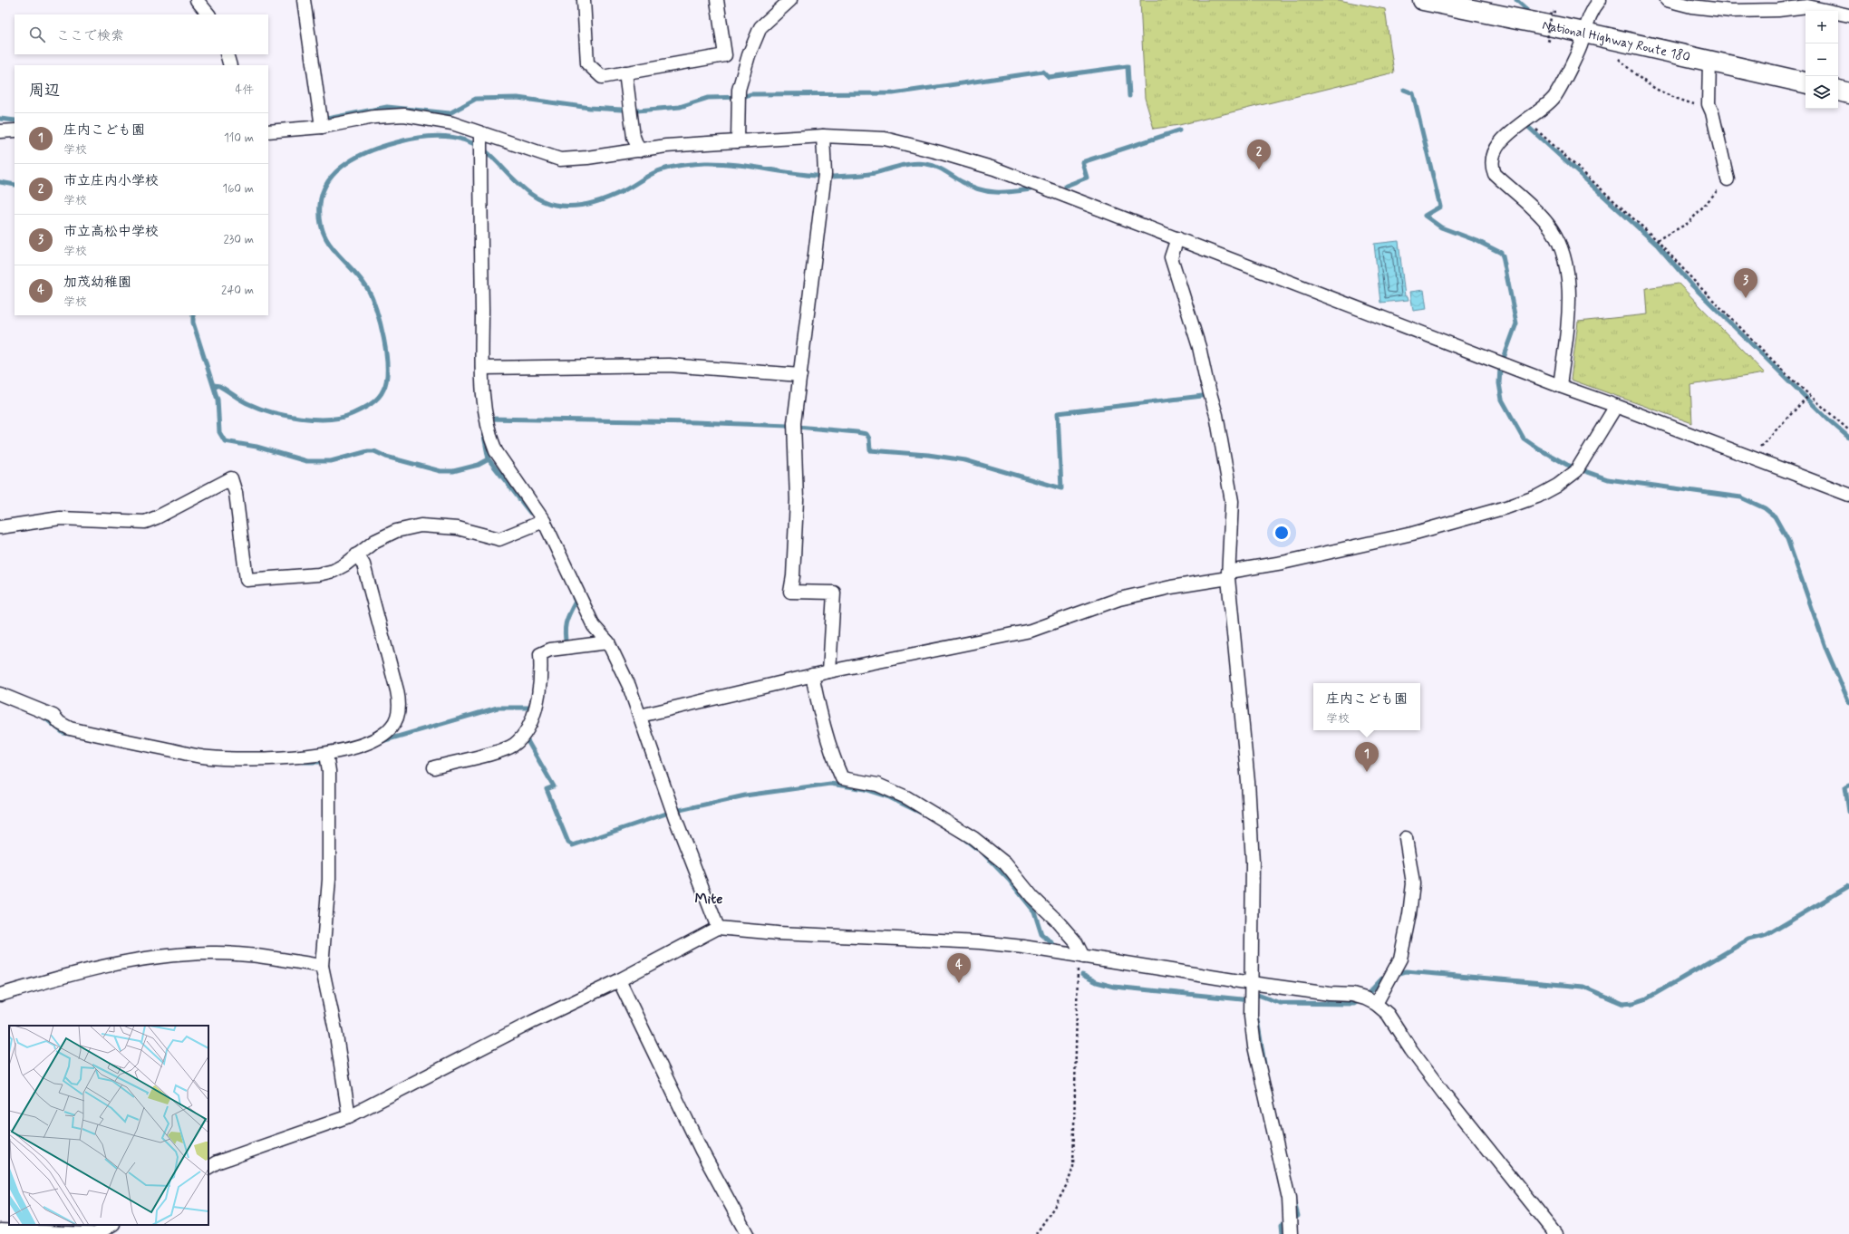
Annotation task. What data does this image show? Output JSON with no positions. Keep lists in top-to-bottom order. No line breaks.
{"streets":{"highway":["National Highway Route 180"]},"districts":["Mite"],"page":{"map_buttons":["+","−"],"search":"ここで検索","heading":["周辺","4件"],"list":[{"mark":"1","name":"庄内こども園","note":"学校","value":"110 m"},{"mark":"2","name":"市立庄内小学校","note":"学校","value":"160 m"},{"mark":"3","name":"市立高松中学校","note":"学校","value":"230 m"},{"mark":"4","name":"加茂幼稚園","note":"学校","value":"240 m"}],"pins":["2","3","1","4"],"popup":["庄内こども園","学校"]}}
